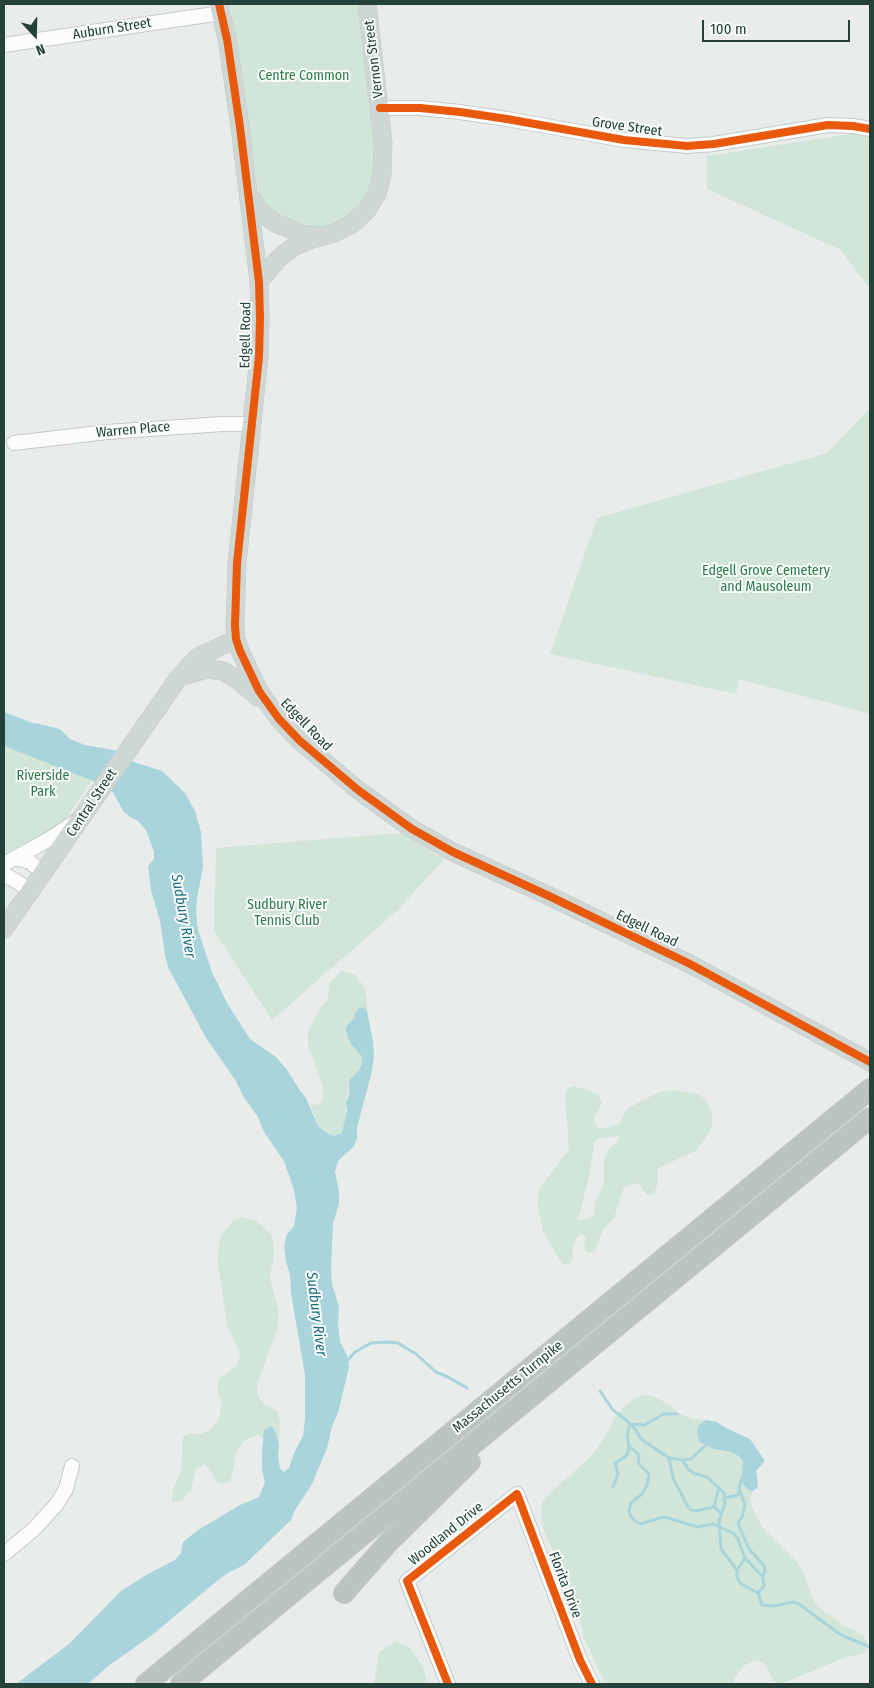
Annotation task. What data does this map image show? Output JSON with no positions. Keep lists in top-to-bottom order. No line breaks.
{"streets":{"highway":["Massachusetts Turnpike"],"main road":["Vernon Street","Edgell Road","Central Street"],"street":["Auburn Street","Grove Street","Warren Place","Woodland Drive","Florita Drive"]},"crossings":[["Auburn Street","Edgell Road"],["Vernon Street","Grove Street"],["Vernon Street","Edgell Road"],["Edgell Road","Warren Place"],["Edgell Road","Central Street"],["Woodland Drive","Florita Drive"]],"water":["Sudbury River"],"parks":["Centre Common","Edgell Grove Cemetery and Mausoleum","Riverside Park","Sudbury River Tennis Club"],"scale_bar":"100 m","north":"bottom"}
